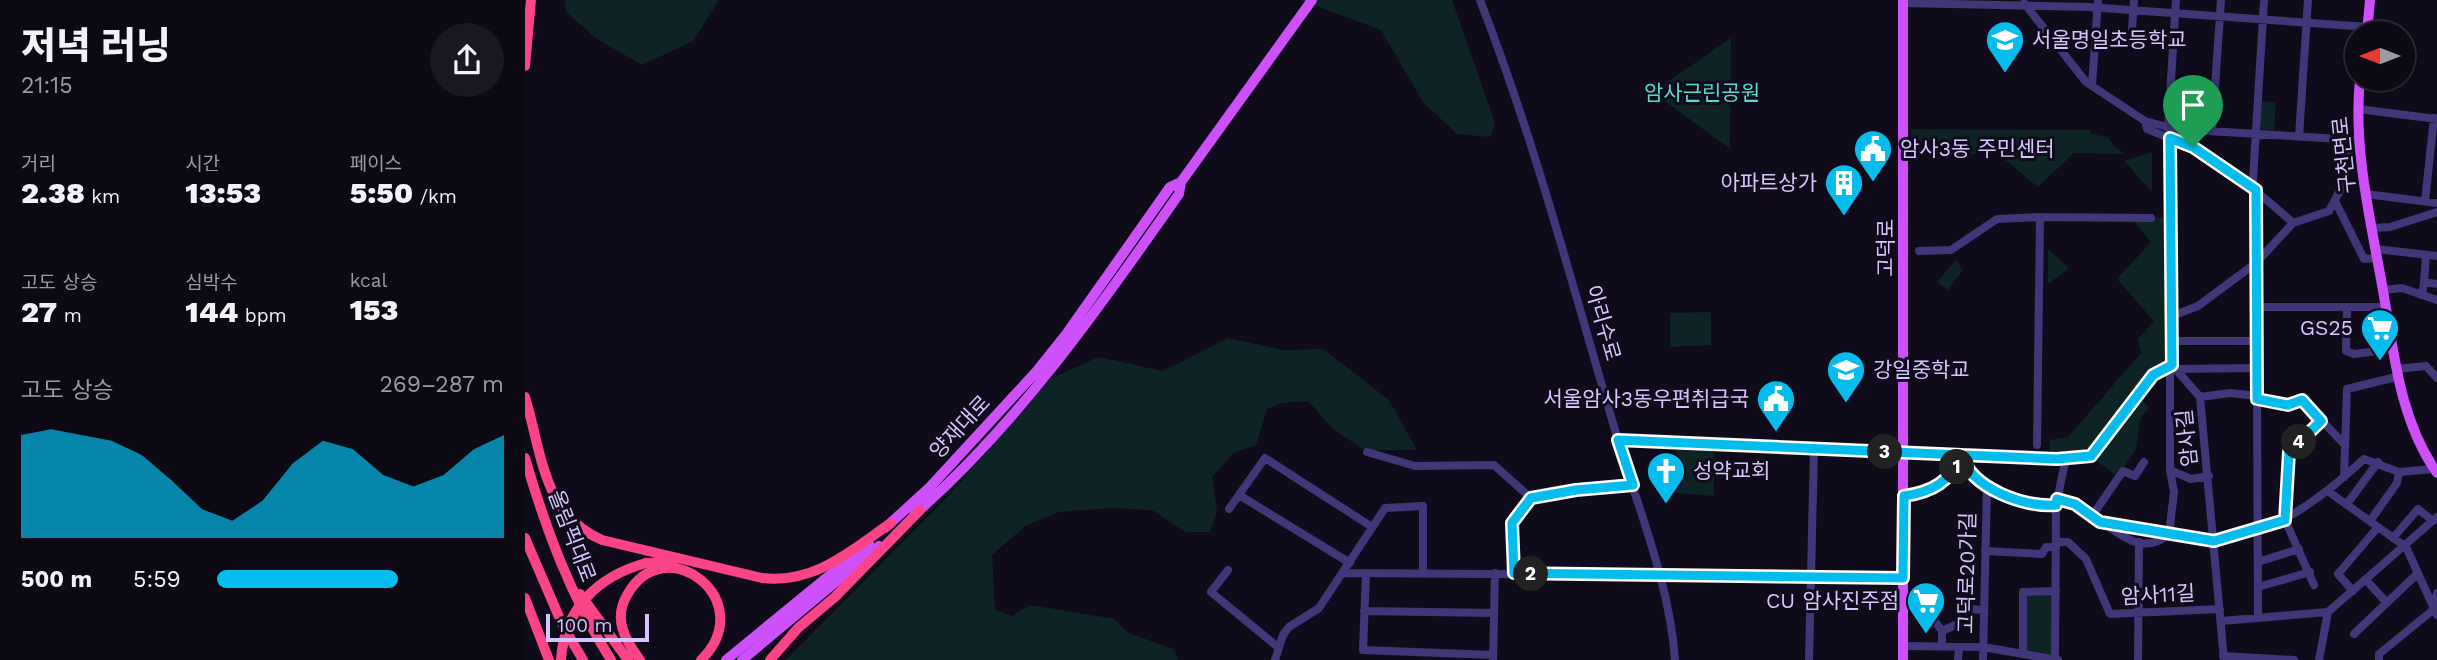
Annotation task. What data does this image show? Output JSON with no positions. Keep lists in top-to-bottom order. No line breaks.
{"streets":{"highway":["올림픽대로"],"main road":["구천면로","고덕로","양재대로"],"street":["아리수로","암사길","고덕로20가길","암사11길"]},"crossings":[["암사길","암사11길"]],"parks":["암사근린공원"],"places":{"school or university":["서울명일초등학교","강일중학교"],"public building":["암사3동 주민센터","서울암사3동우편취급국"],"building":["아파트상가"],"supermarket":["GS25","CU 암사진주점"],"church":["성약교회"]},"scale_bar":"100 m","north":"left","page":{"heading":["저녁 러닝","21:15"],"stats":[["거리","2.38 km"],["시간","13:53"],["페이스","5:50 /km"],["고도 상승","27 m"],["심박수","144 bpm"],["kcal","153"]],"chart":["고도 상승","269–287 m"],"pins":["4","3","1","2"],"list":[{"name":"500 m","note":"5:59"}],"scale":"100 m"}}
